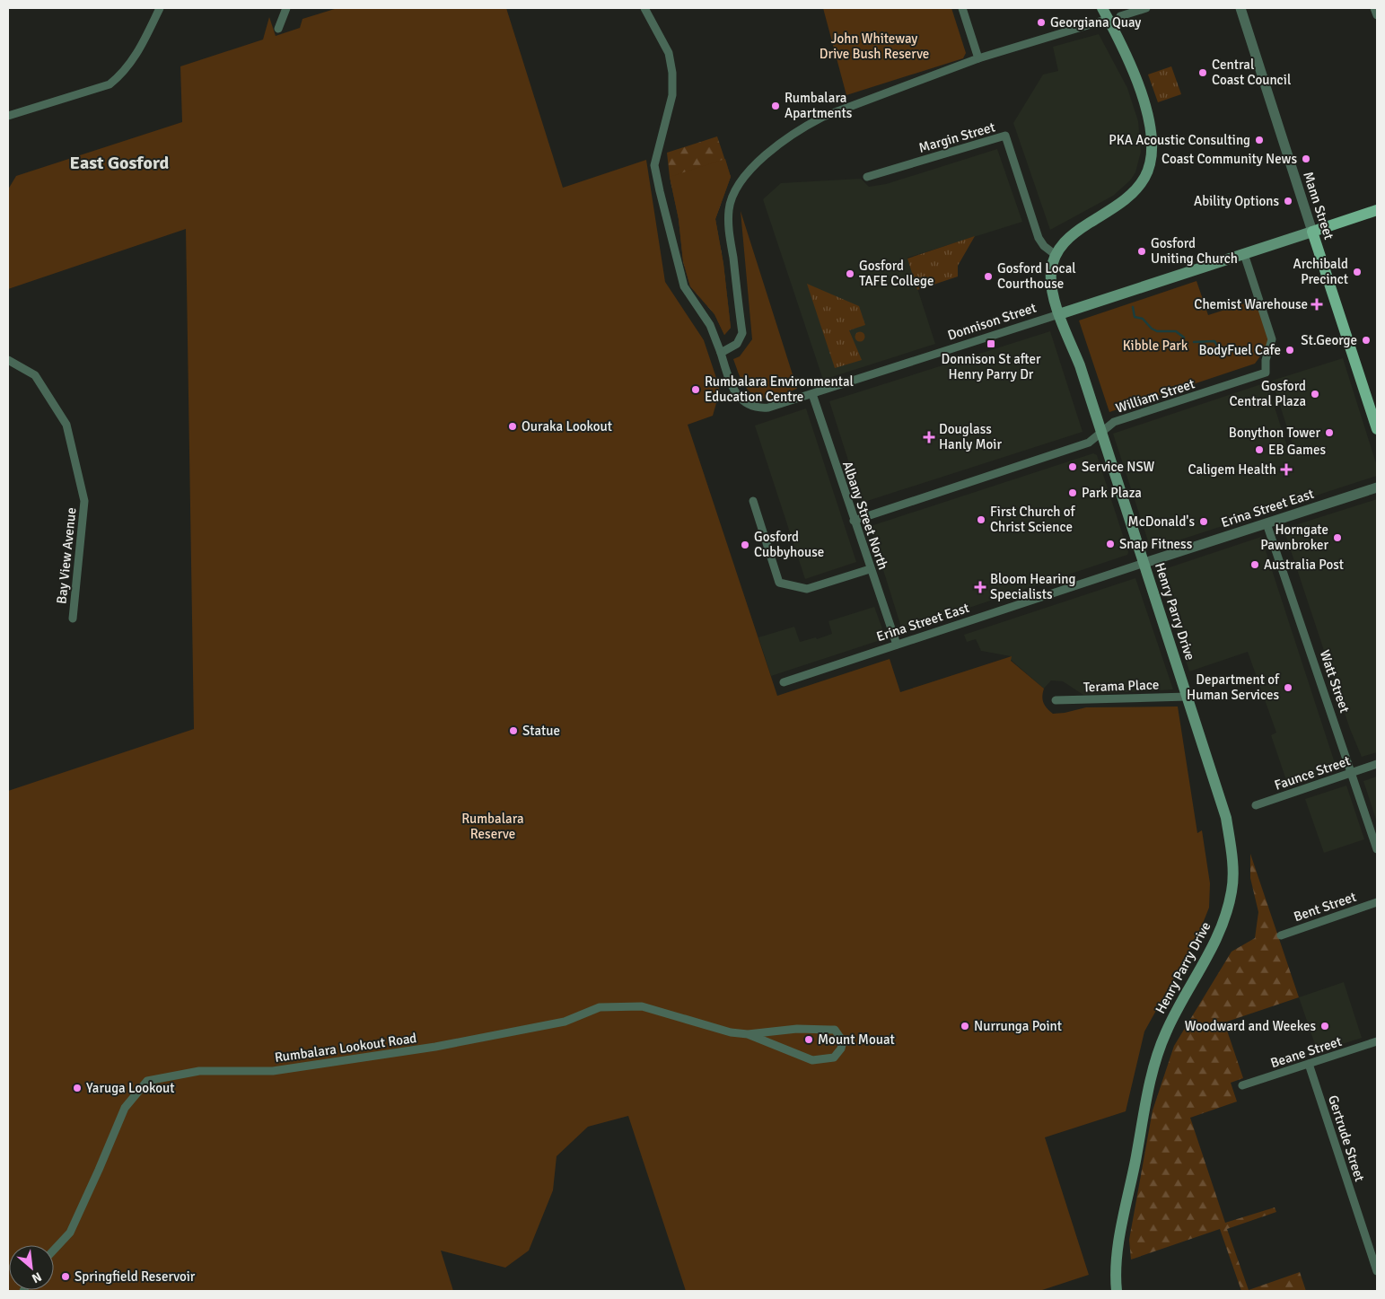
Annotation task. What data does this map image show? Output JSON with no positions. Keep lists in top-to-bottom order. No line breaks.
{"streets":{"main road":["Mann Street","Donnison Street","Henry Parry Drive"],"street":["Margin Street","William Street","Erina Street East","Albany Street North","Bay View Avenue","Watt Street","Terama Place","Faunce Street","Bent Street","Rumbalara Lookout Road","Beane Street","Gertrude Street"]},"crossings":[["Margin Street","Henry Parry Drive"],["Mann Street","Donnison Street"],["Donnison Street","William Street"],["Donnison Street","Albany Street North"],["Donnison Street","Henry Parry Drive"],["William Street","Albany Street North"],["William Street","Henry Parry Drive"],["Erina Street East","Albany Street North"],["Erina Street East","Henry Parry Drive"],["Erina Street East","Watt Street"],["Henry Parry Drive","Terama Place"],["Watt Street","Faunce Street"],["Beane Street","Gertrude Street"]],"districts":["East Gosford"],"parks":["John Whiteway Drive Bush Reserve","Kibble Park","Rumbalara Reserve"],"places":{"other":["Georgiana Quay","Central Coast Council","Rumbalara Apartments","PKA Acoustic Consulting","Coast Community News","Ability Options","Gosford Uniting Church","Archibald Precinct","Gosford TAFE College","Gosford Local Courthouse","St.George","BodyFuel Cafe","Rumbalara Environmental Education Centre","Gosford Central Plaza","Ouraka Lookout","Bonython Tower","EB Games","Service NSW","Park Plaza","First Church of Christ Science","McDonald's","Horngate Pawnbroker","Snap Fitness","Gosford Cubbyhouse","Australia Post","Department of Human Services","Statue","Nurrunga Point","Woodward and Weekes","Mount Mouat","Yaruga Lookout","Springfield Reservoir"],"health":["Chemist Warehouse","Douglass Hanly Moir","Caligem Health","Bloom Hearing Specialists"],"transit":["Donnison St after Henry Parry Dr"]},"north":"bottom right"}
